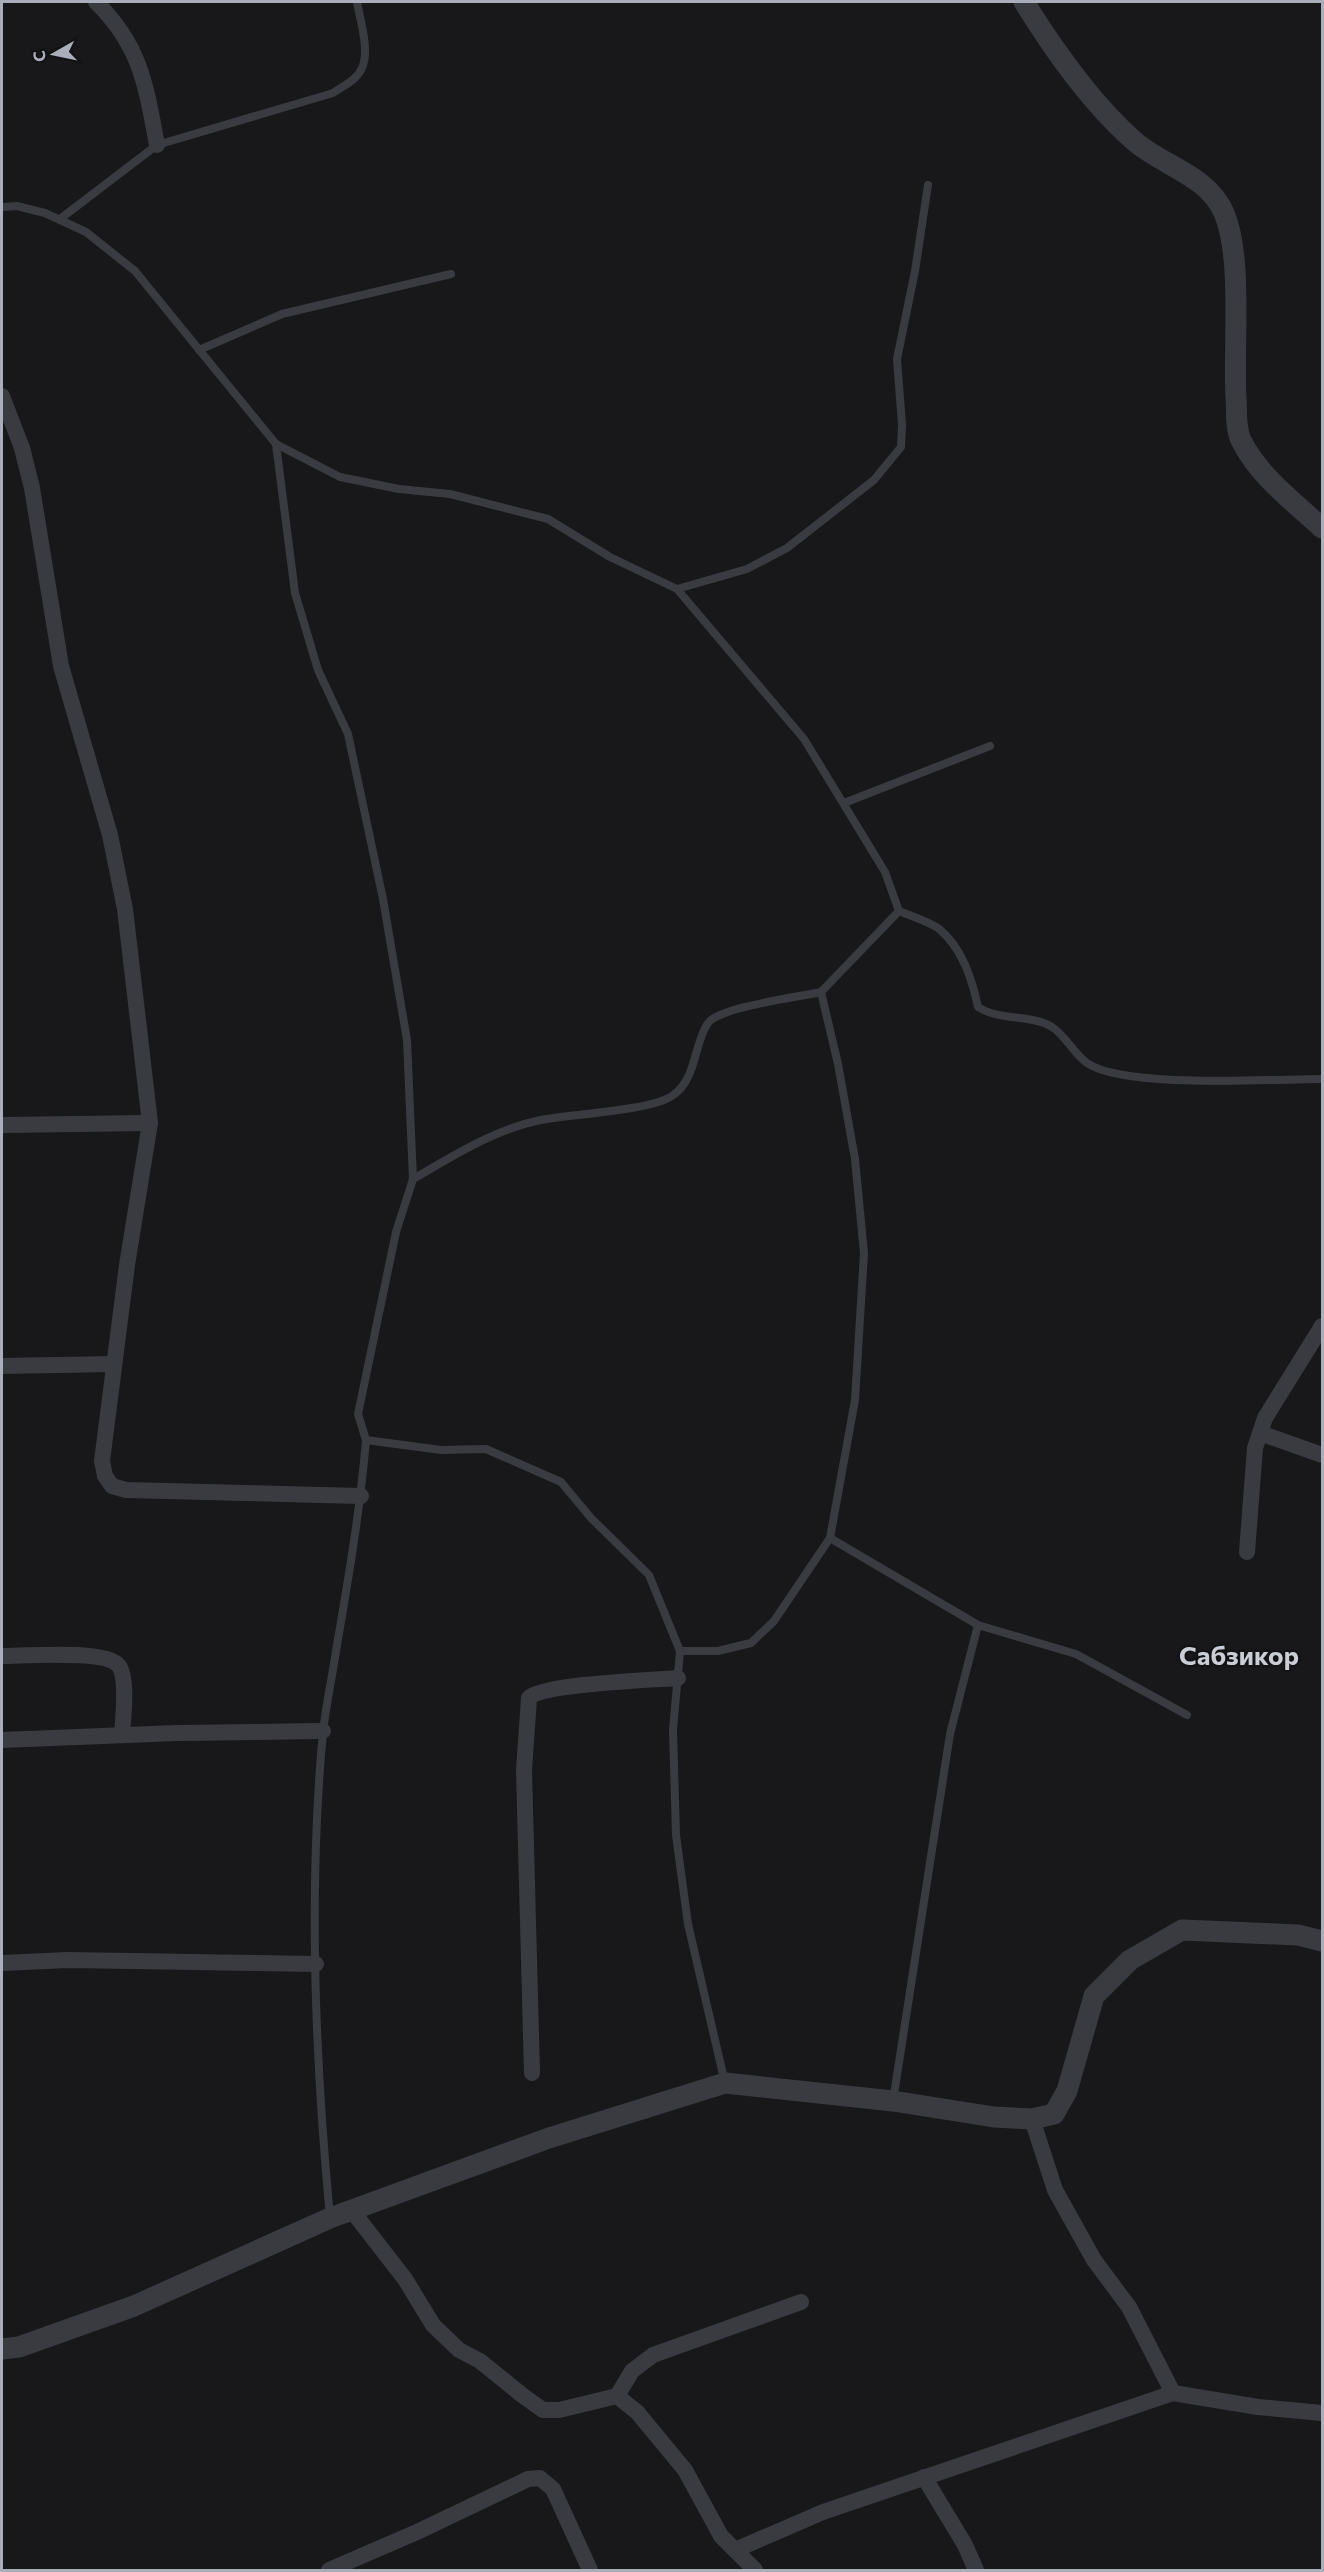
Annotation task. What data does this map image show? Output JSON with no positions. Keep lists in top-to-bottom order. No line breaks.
{"districts":["Сабзикор"],"north":"left"}
